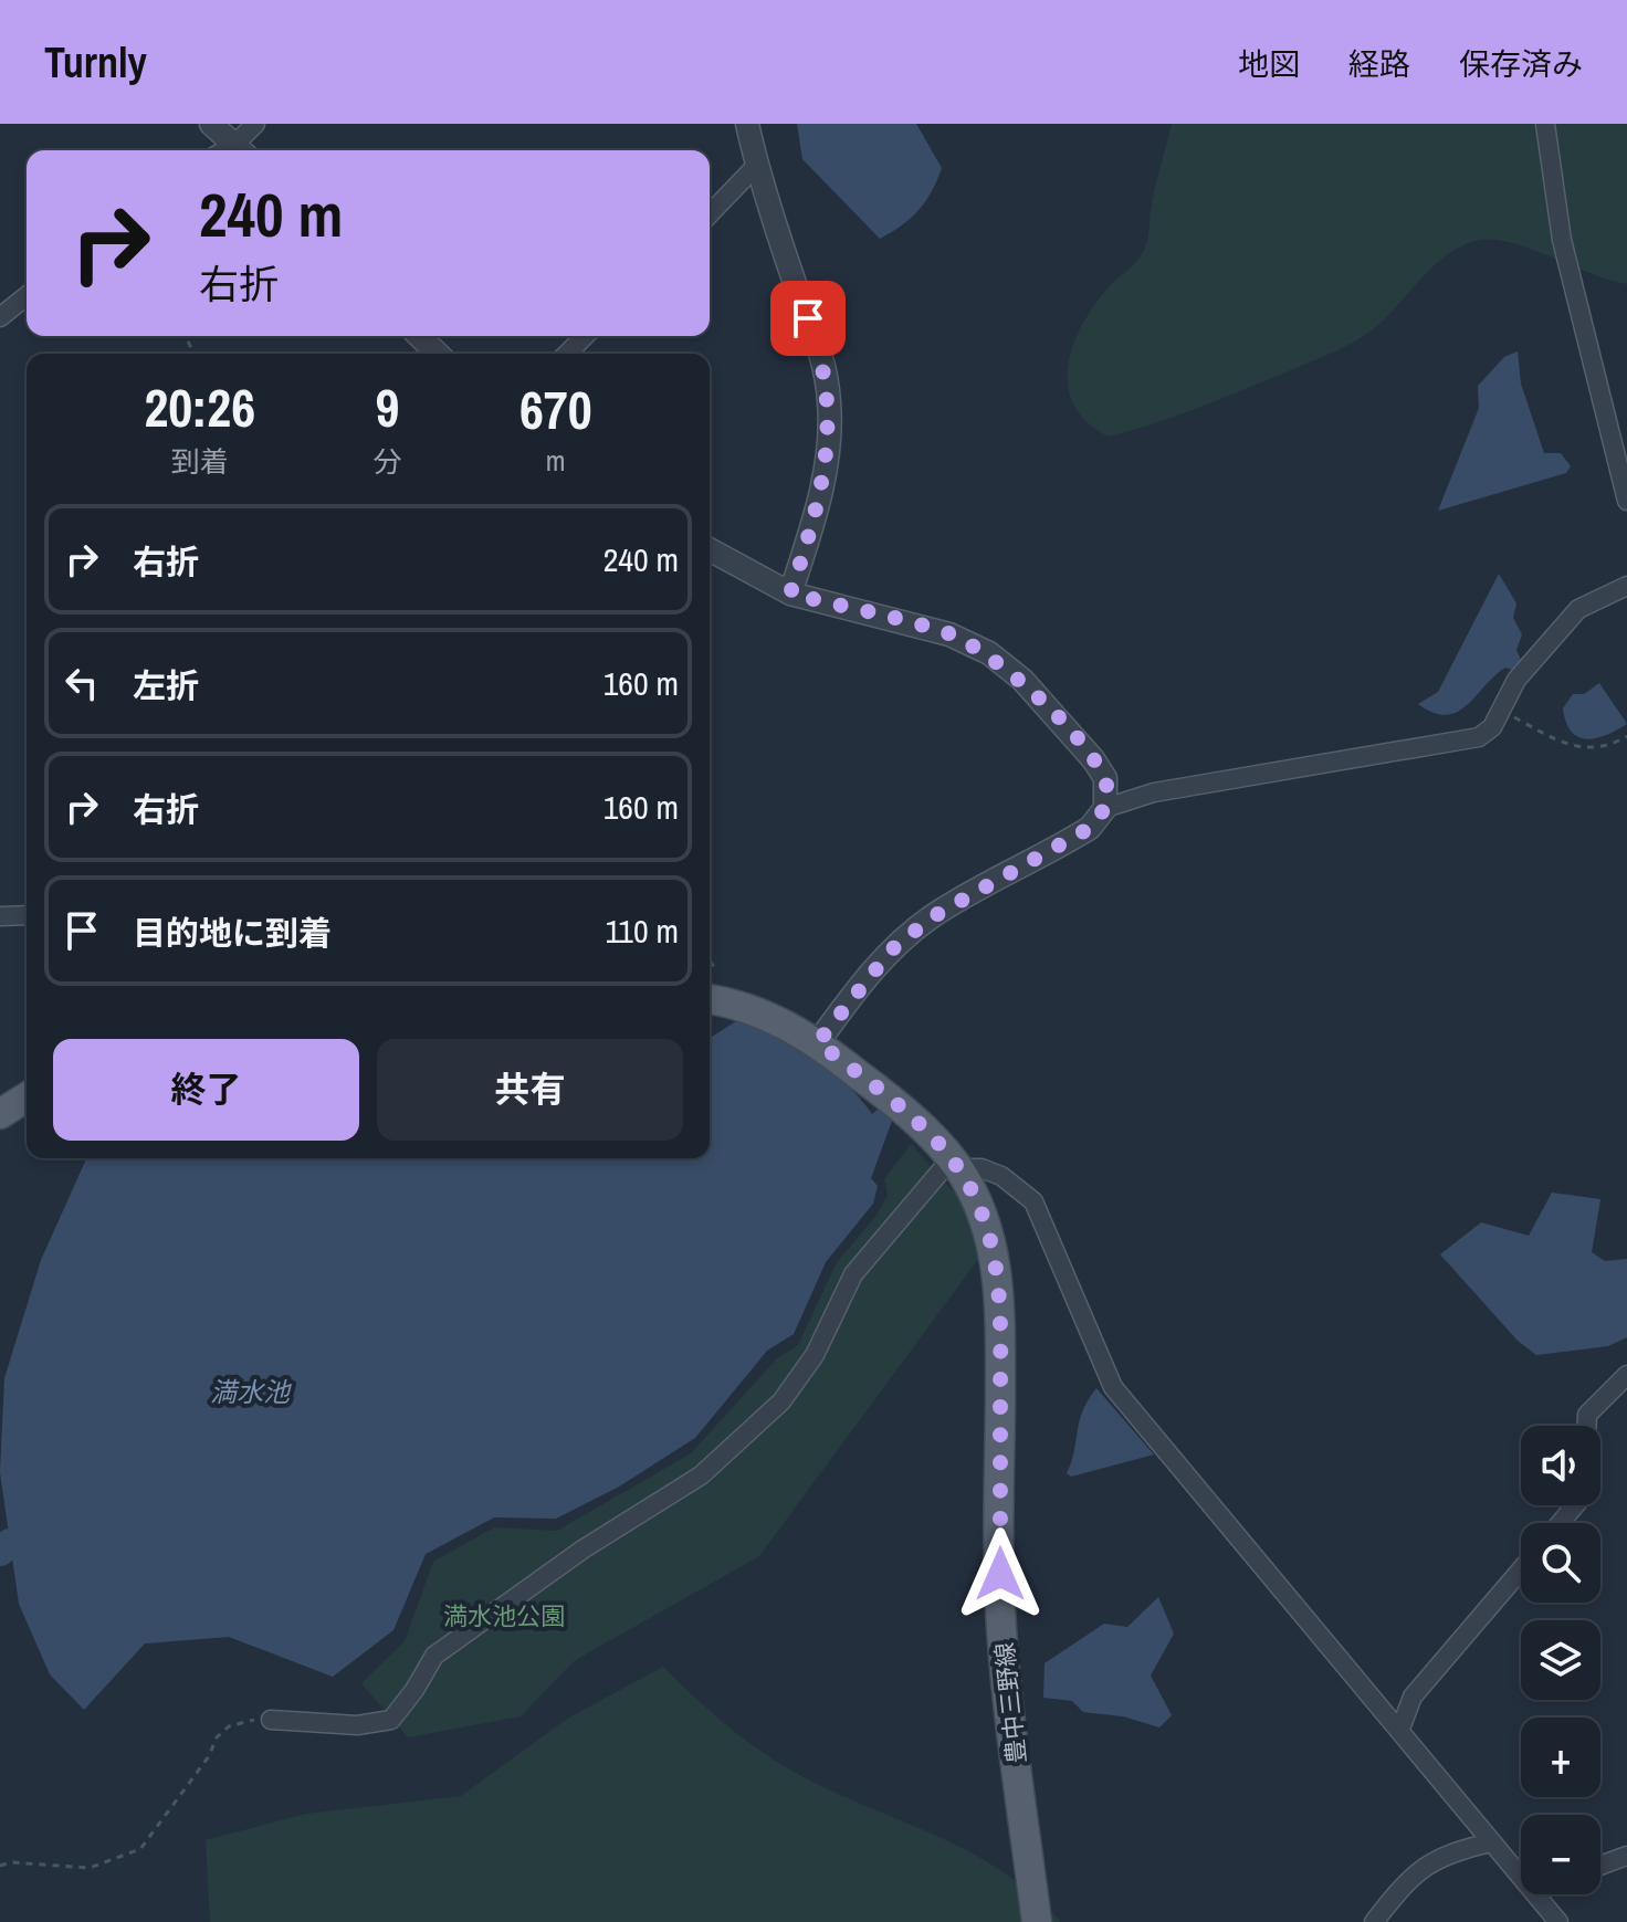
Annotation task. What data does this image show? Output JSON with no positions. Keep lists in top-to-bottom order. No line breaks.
{"streets":{"main road":["豊中三野線"]},"water":["満水池"],"parks":["満水池公園"],"page":{"header":"Turnly","nav":["地図","経路","保存済み"],"turn":["240 m","右折"],"eta":["20:26","到着","9","分","670","m"],"list":[{"name":"右折","value":"240 m"},{"name":"左折","value":"160 m"},{"name":"右折","value":"160 m"},{"name":"目的地に到着","value":"110 m"}],"buttons":["終了","共有"],"map_buttons":["+","−"]}}
